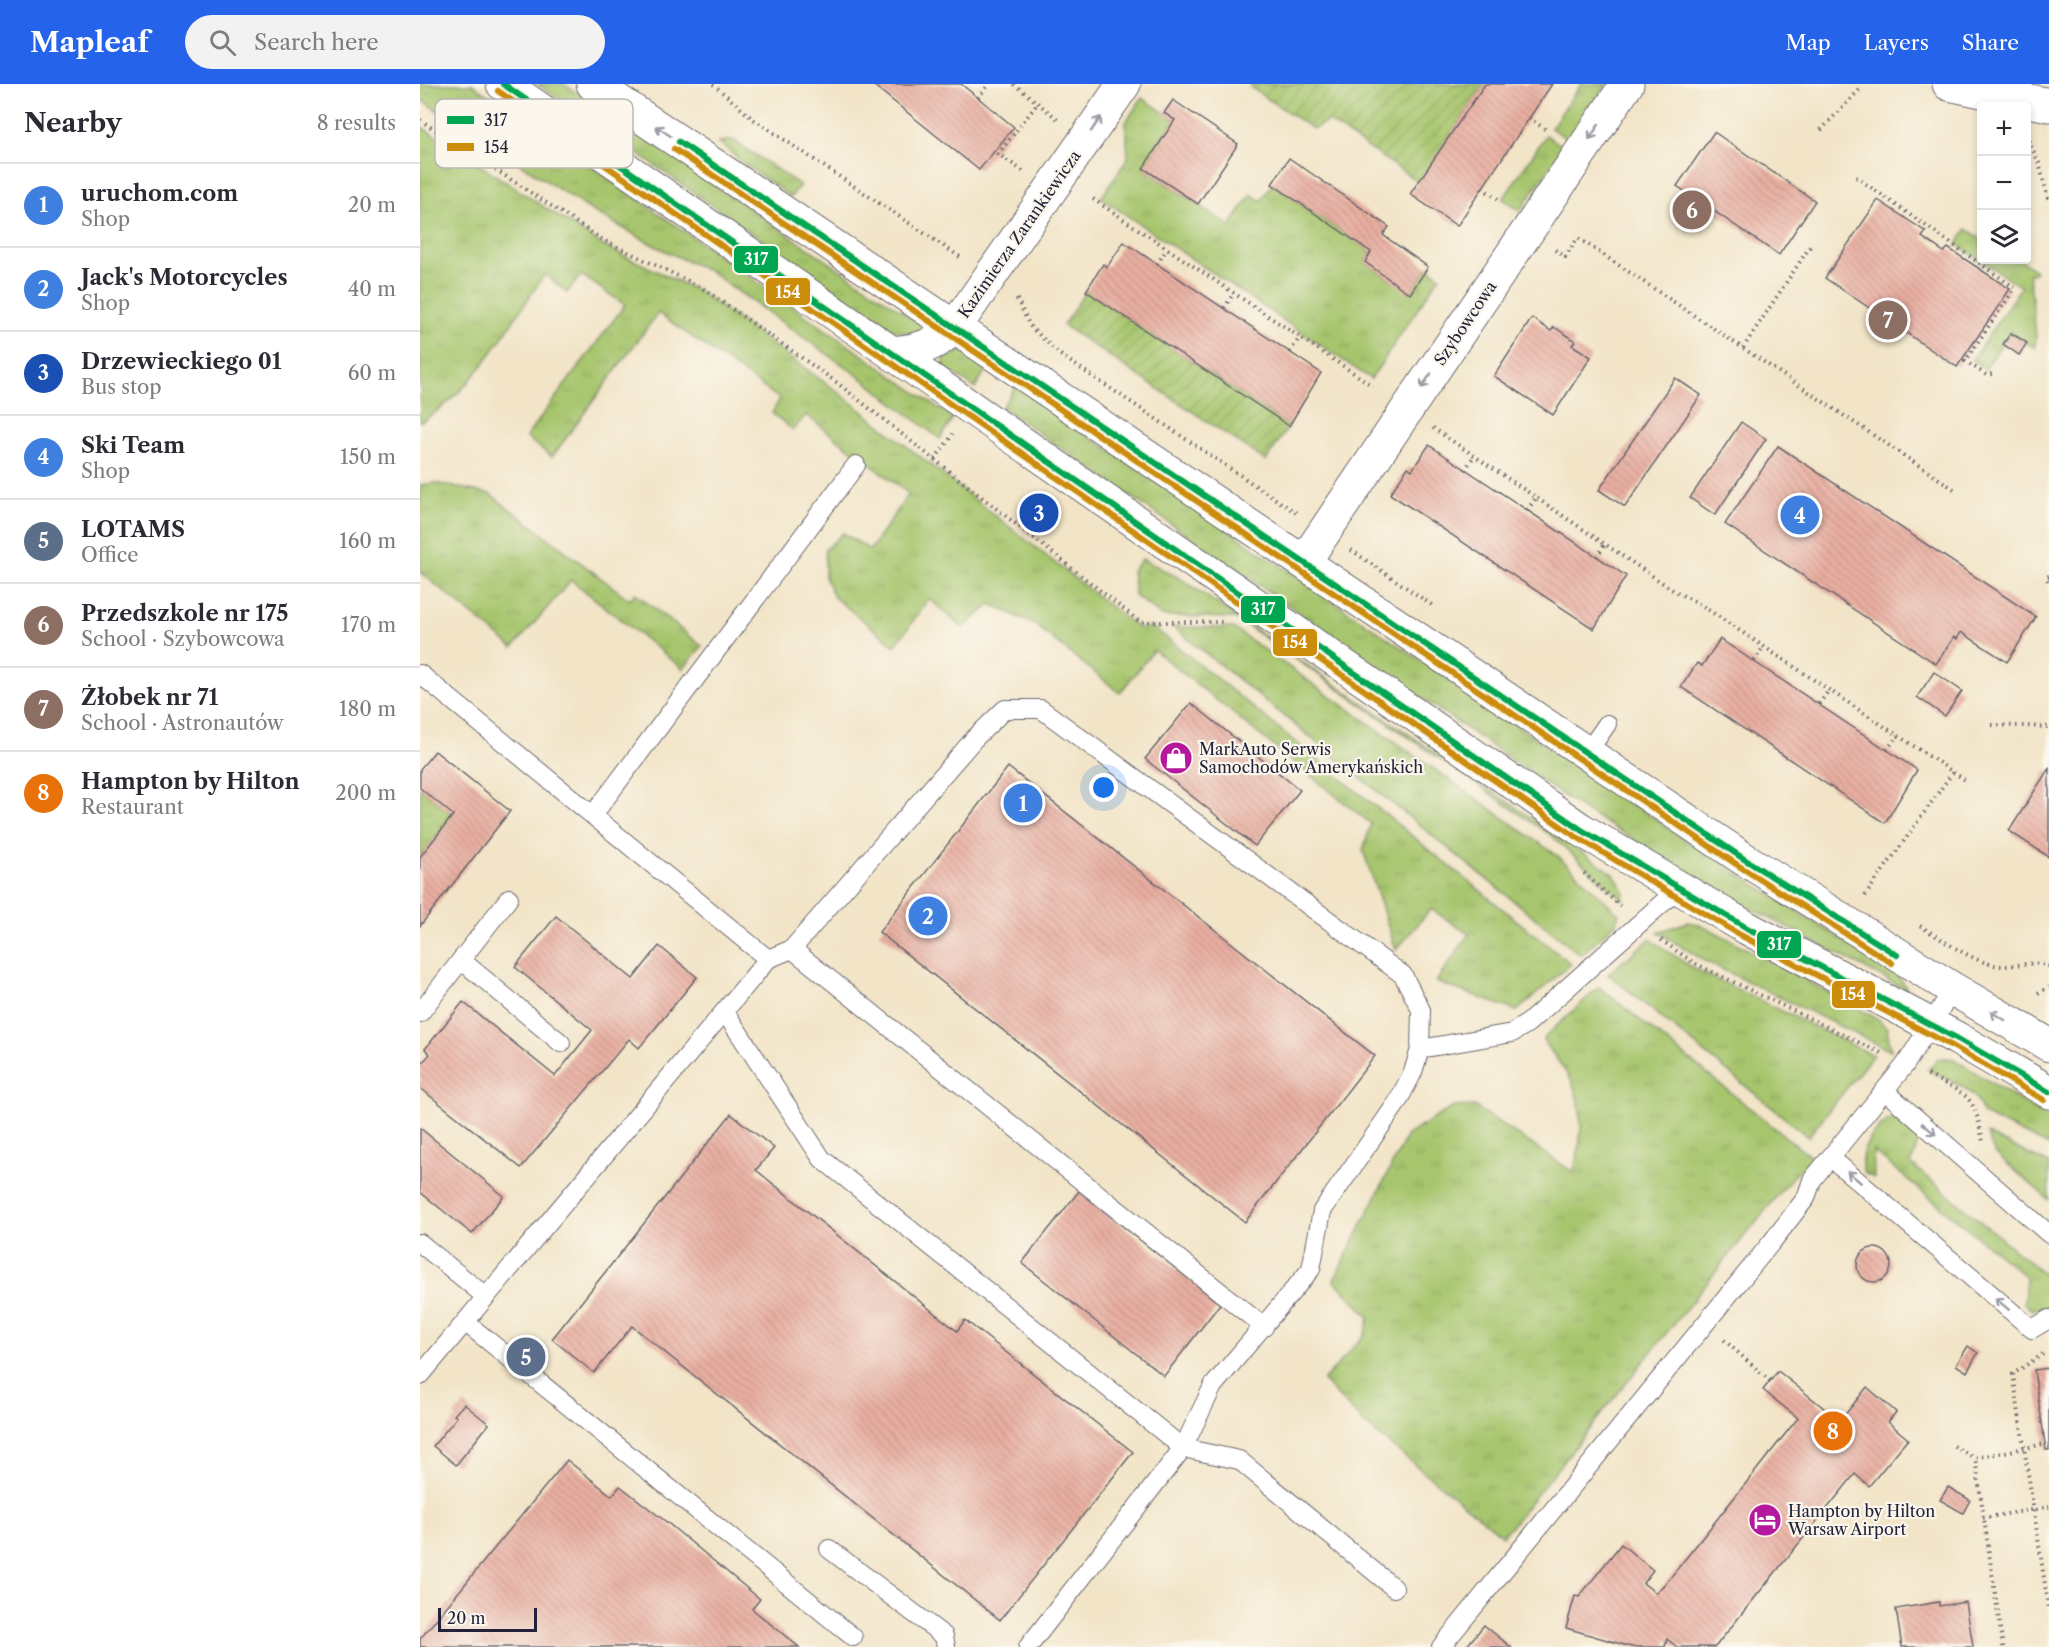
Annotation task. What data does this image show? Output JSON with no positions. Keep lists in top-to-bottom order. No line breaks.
{"streets":{"street":["Kazimierza Zarankiewicza","Szybowcowa"]},"one_way":["Kazimierza Zarankiewicza","Szybowcowa"],"places":{"shop":["MarkAuto Serwis Samochodów Amerykańskich"],"hotel":["Hampton by Hilton Warsaw Airport"]},"lines":["transit line 317","transit line 154"],"legend":["317","154"],"scale_bar":"20 m","page":{"header":"Mapleaf","search":"Search here","nav":["Map","Layers","Share"],"heading":["Nearby","8 results"],"map_buttons":["+","−"],"list":[{"mark":"1","name":"uruchom.com","note":"Shop","value":"20 m"},{"mark":"2","name":"Jack's Motorcycles","note":"Shop","value":"40 m"},{"mark":"3","name":"Drzewieckiego 01","note":"Bus stop","value":"60 m"},{"mark":"4","name":"Ski Team","note":"Shop","value":"150 m"},{"mark":"5","name":"LOTAMS","note":"Office","value":"160 m"},{"mark":"6","name":"Przedszkole nr 175","note":"School · Szybowcowa","value":"170 m"},{"mark":"7","name":"Żłobek nr 71","note":"School · Astronautów","value":"180 m"},{"mark":"8","name":"Hampton by Hilton","note":"Restaurant","value":"200 m"}],"pins":["6","7","3","4","1","2","5","8"],"scale":"20 m"}}
